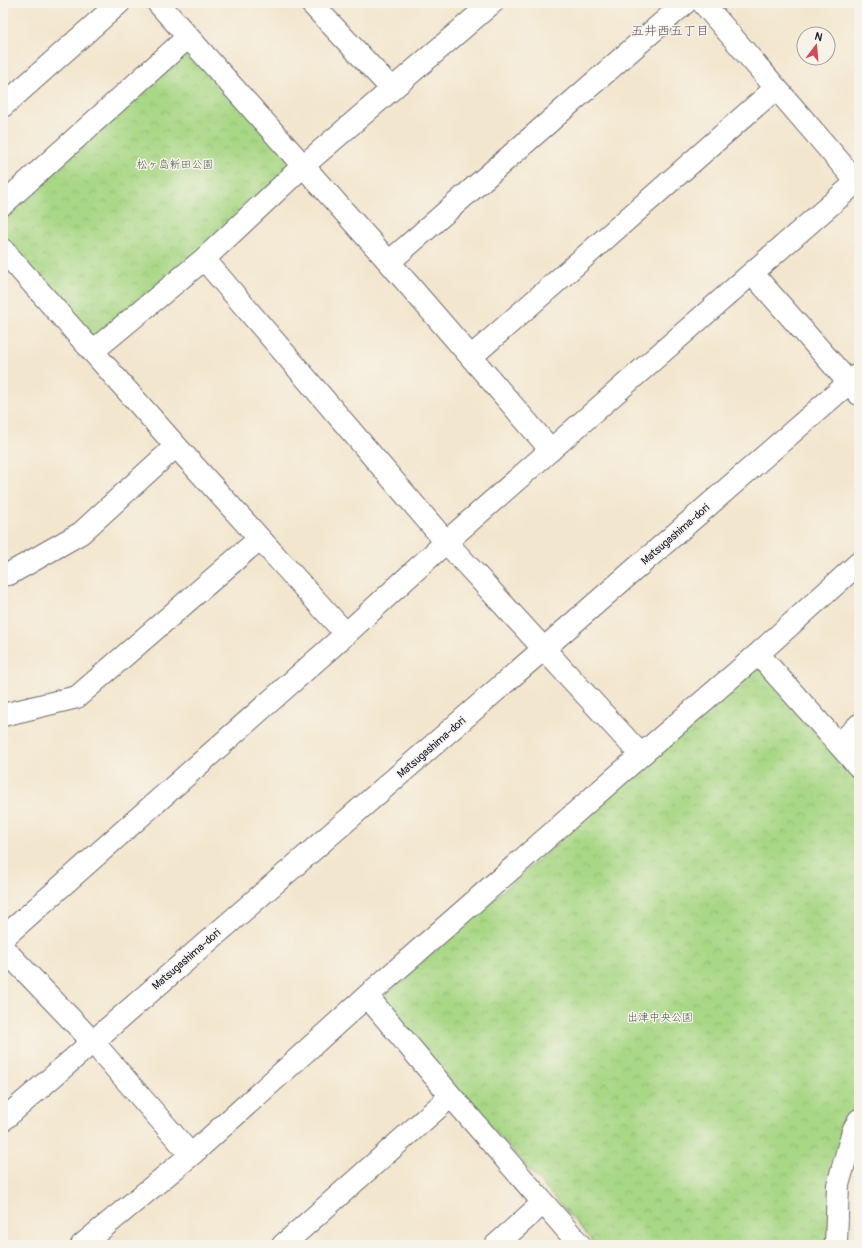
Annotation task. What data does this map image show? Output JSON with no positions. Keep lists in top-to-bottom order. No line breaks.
{"streets":{"street":["Matsugashima-dori"]},"districts":["五井西五丁目"],"parks":["松ヶ島新田公園","出津中央公園"],"north":"top"}
